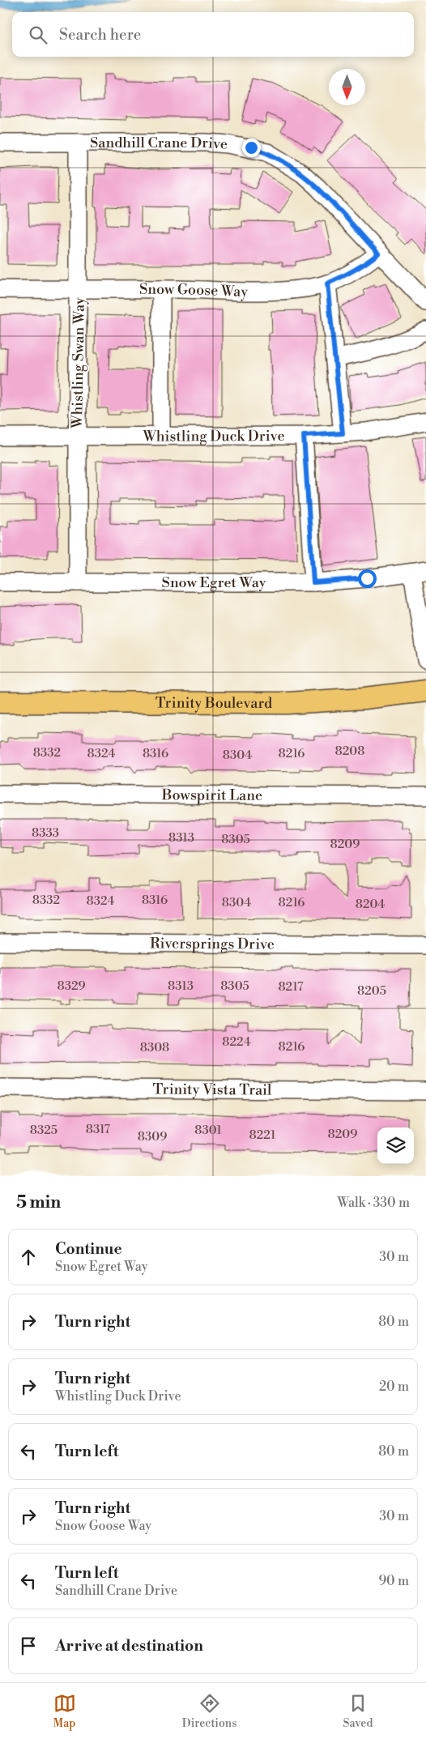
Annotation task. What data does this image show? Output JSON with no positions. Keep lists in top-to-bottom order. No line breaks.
{"streets":{"main road":["Trinity Boulevard"],"street":["Sandhill Crane Drive","Snow Goose Way","Whistling Swan Way","Whistling Duck Drive","Snow Egret Way","Bowspirit Lane","Riversprings Drive","Trinity Vista Trail"]},"crossings":[["Sandhill Crane Drive","Snow Goose Way"],["Sandhill Crane Drive","Whistling Swan Way"],["Snow Goose Way","Whistling Swan Way"],["Whistling Swan Way","Whistling Duck Drive"],["Whistling Swan Way","Snow Egret Way"]],"house_numbers":["8208","8332","8324","8316","8216","8304","8333","8313","8305","8209","8332","8316","8324","8304","8216","8204","8329","8313","8305","8217","8205","8224","8216","8308","8317","8325","8301","8209","8221","8309"],"north":"bottom","page":{"search":"Search here","heading":["5 min","Walk · 330 m"],"list":[["Continue","Snow Egret Way","30 m"],["Turn right","80 m"],["Turn right","Whistling Duck Drive","20 m"],["Turn left","80 m"],["Turn right","Snow Goose Way","30 m"],["Turn left","Sandhill Crane Drive","90 m"],"Arrive at destination"],"nav":["Map","Directions","Saved"]}}
